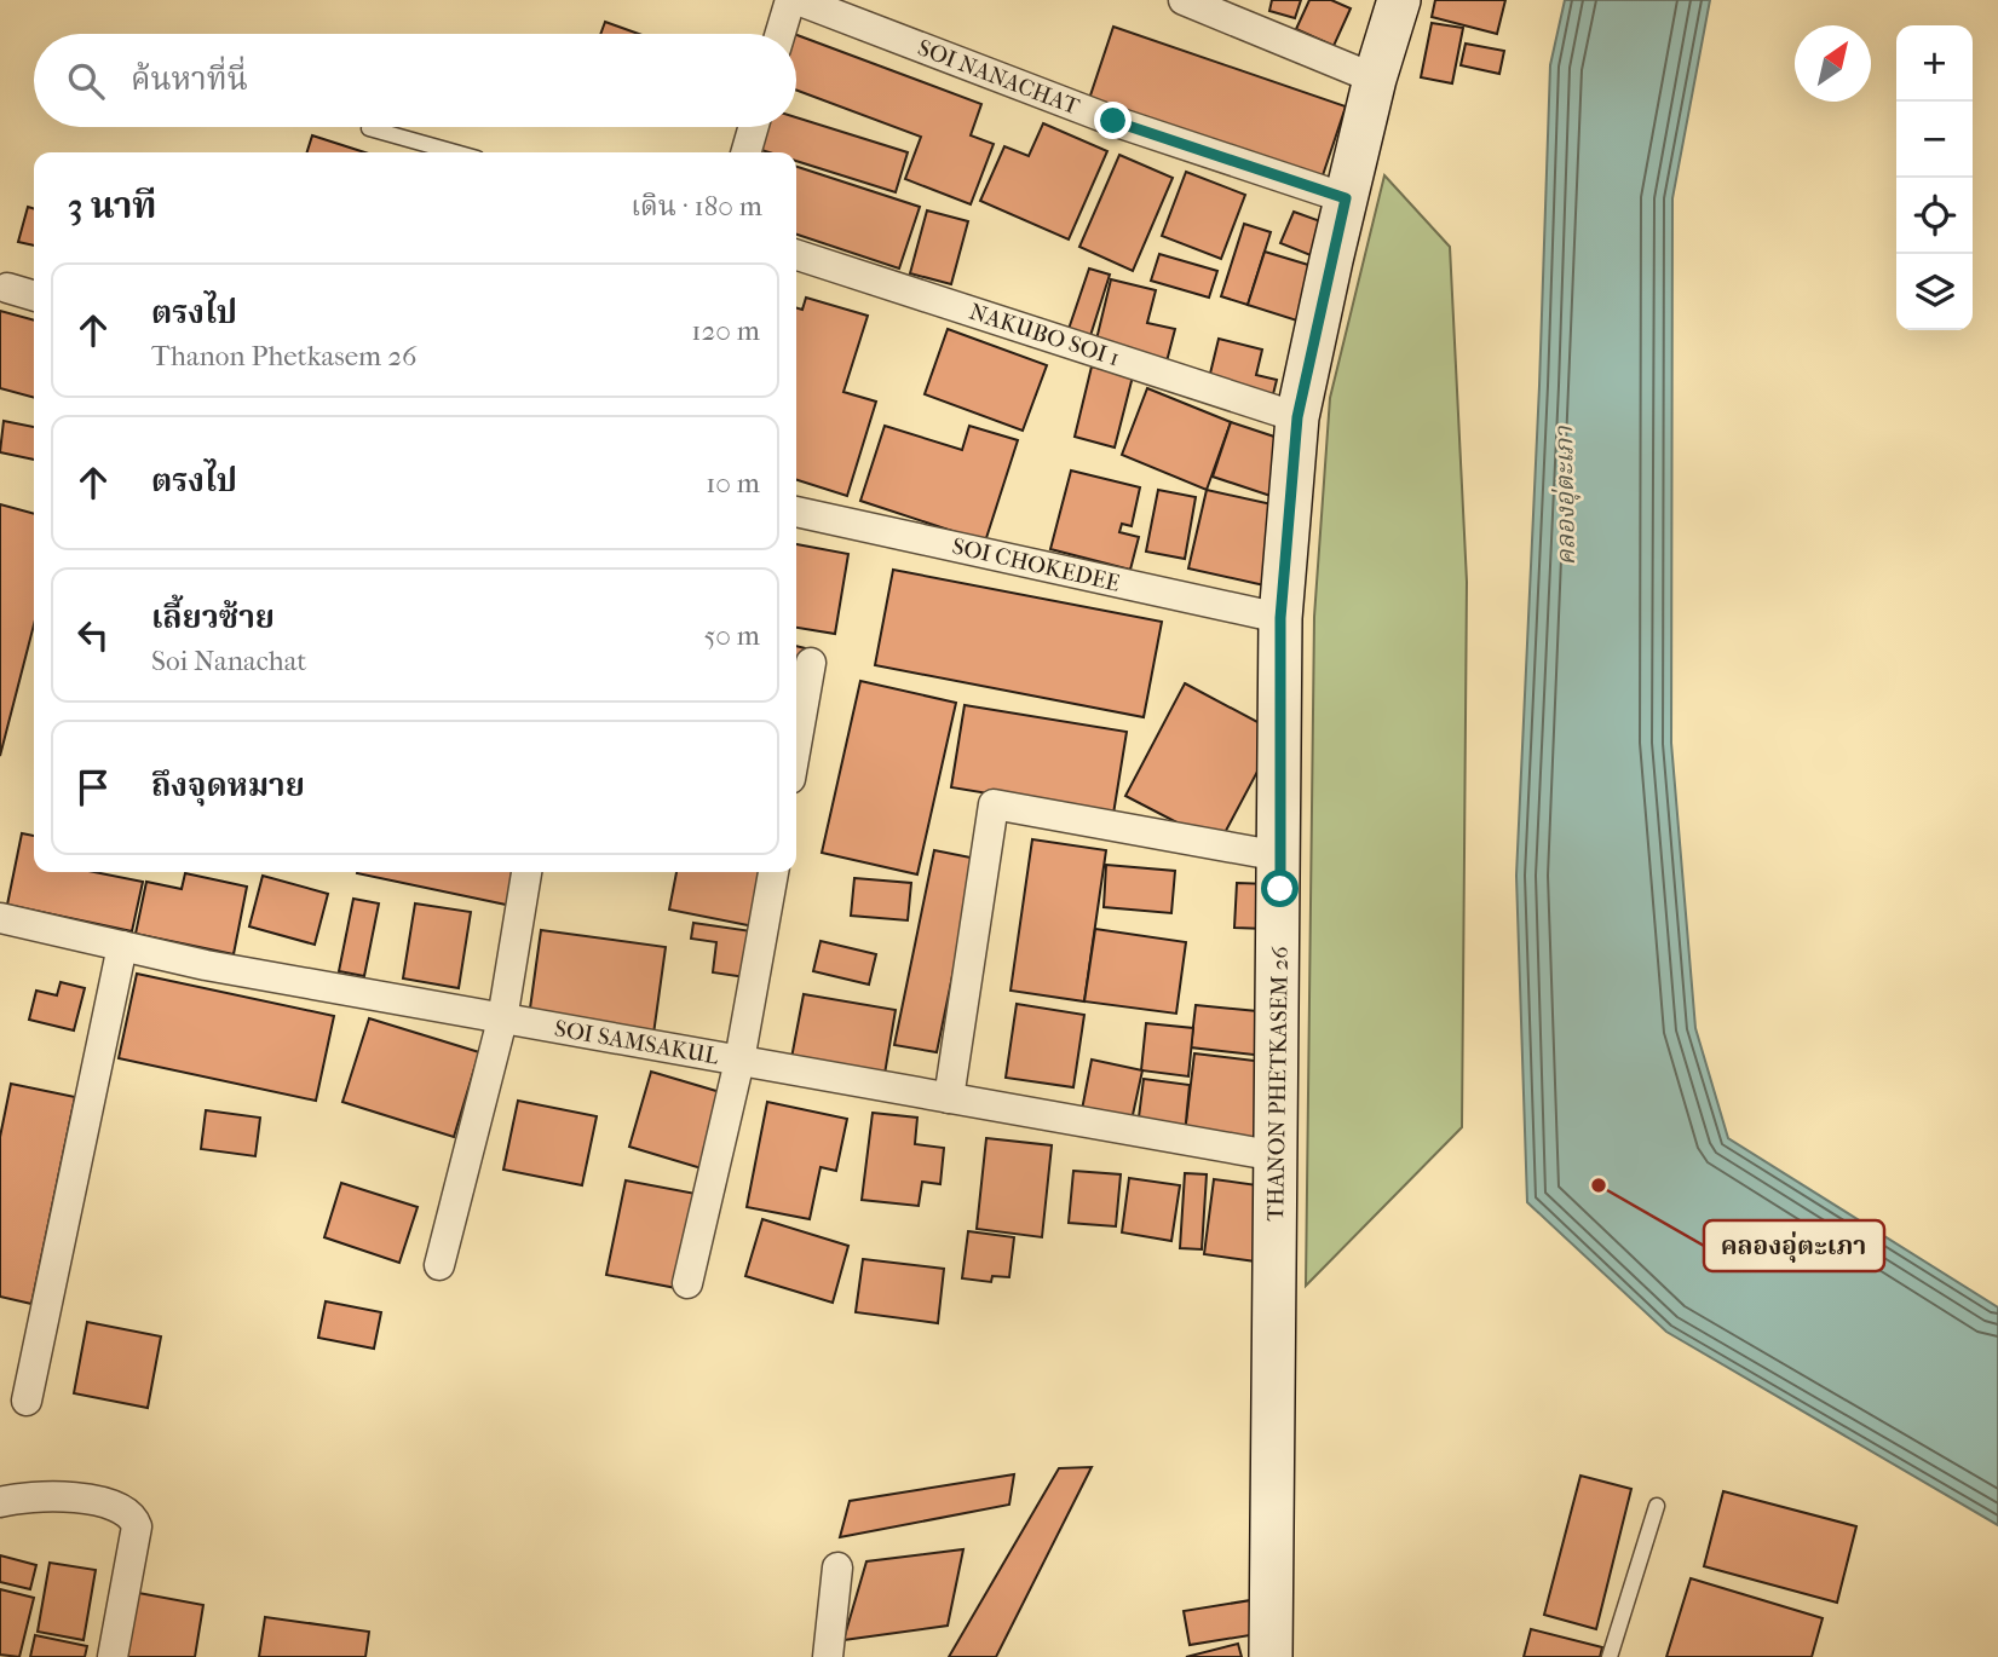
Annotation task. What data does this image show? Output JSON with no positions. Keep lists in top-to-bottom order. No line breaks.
{"streets":{"street":["SOI NANACHAT","NAKUBO SOI 1","SOI CHOKEDEE","SOI SAMSAKUL","THANON PHETKASEM 26"]},"crossings":[["SOI NANACHAT","THANON PHETKASEM 26"],["NAKUBO SOI 1","THANON PHETKASEM 26"],["SOI CHOKEDEE","THANON PHETKASEM 26"],["SOI SAMSAKUL","THANON PHETKASEM 26"]],"water":["คลองอุ่ตะเภา"],"places":["คลองอุ่ตะเภา"],"north":"top right","page":{"map_buttons":["+","−"],"search":"ค้นหาที่นี่","heading":["3 นาที","เดิน · 180 m"],"list":[["ตรงไป","Thanon Phetkasem 26","120 m"],["ตรงไป","10 m"],["เลี้ยวซ้าย","Soi Nanachat","50 m"],"ถึงจุดหมาย"]}}
